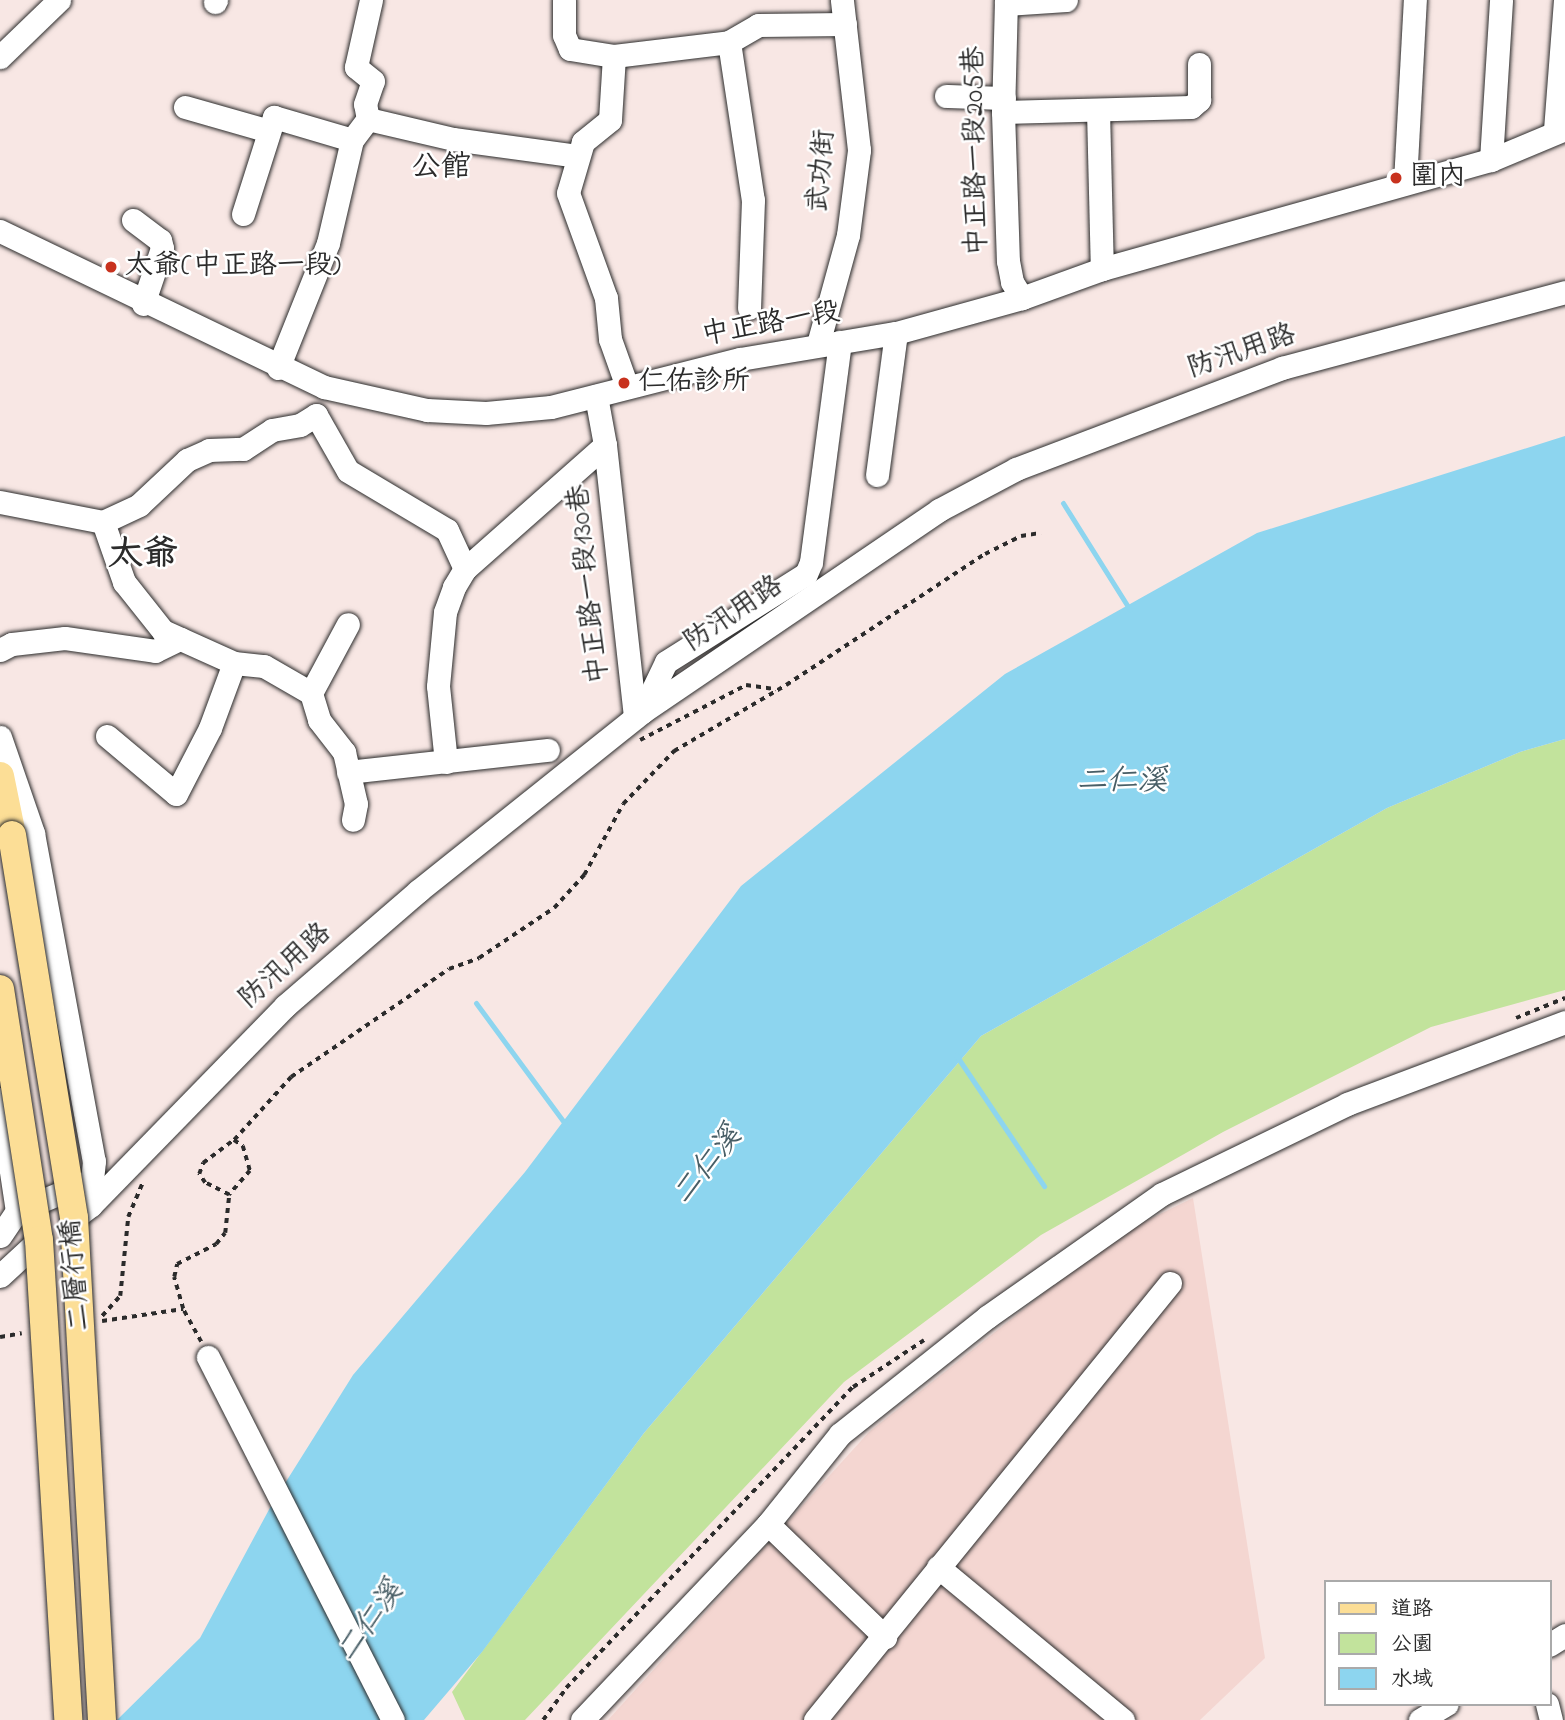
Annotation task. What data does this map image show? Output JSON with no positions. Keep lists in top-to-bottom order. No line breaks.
{"streets":{"main road":["二層行橋"],"street":["中正路一段205巷","武功街","中正路一段","防汛用路","中正路一段130巷"]},"crossings":[["中正路一段205巷","中正路一段"],["武功街","中正路一段"],["武功街","防汛用路"],["武功街","中正路一段130巷"],["中正路一段","中正路一段130巷"],["防汛用路","中正路一段130巷"],["防汛用路","二層行橋"]],"districts":["公館","太爺"],"water":["二仁溪"],"places":["圍內","太爺(中正路一段)","仁佑診所"],"legend":["道路","公園","水域"]}
